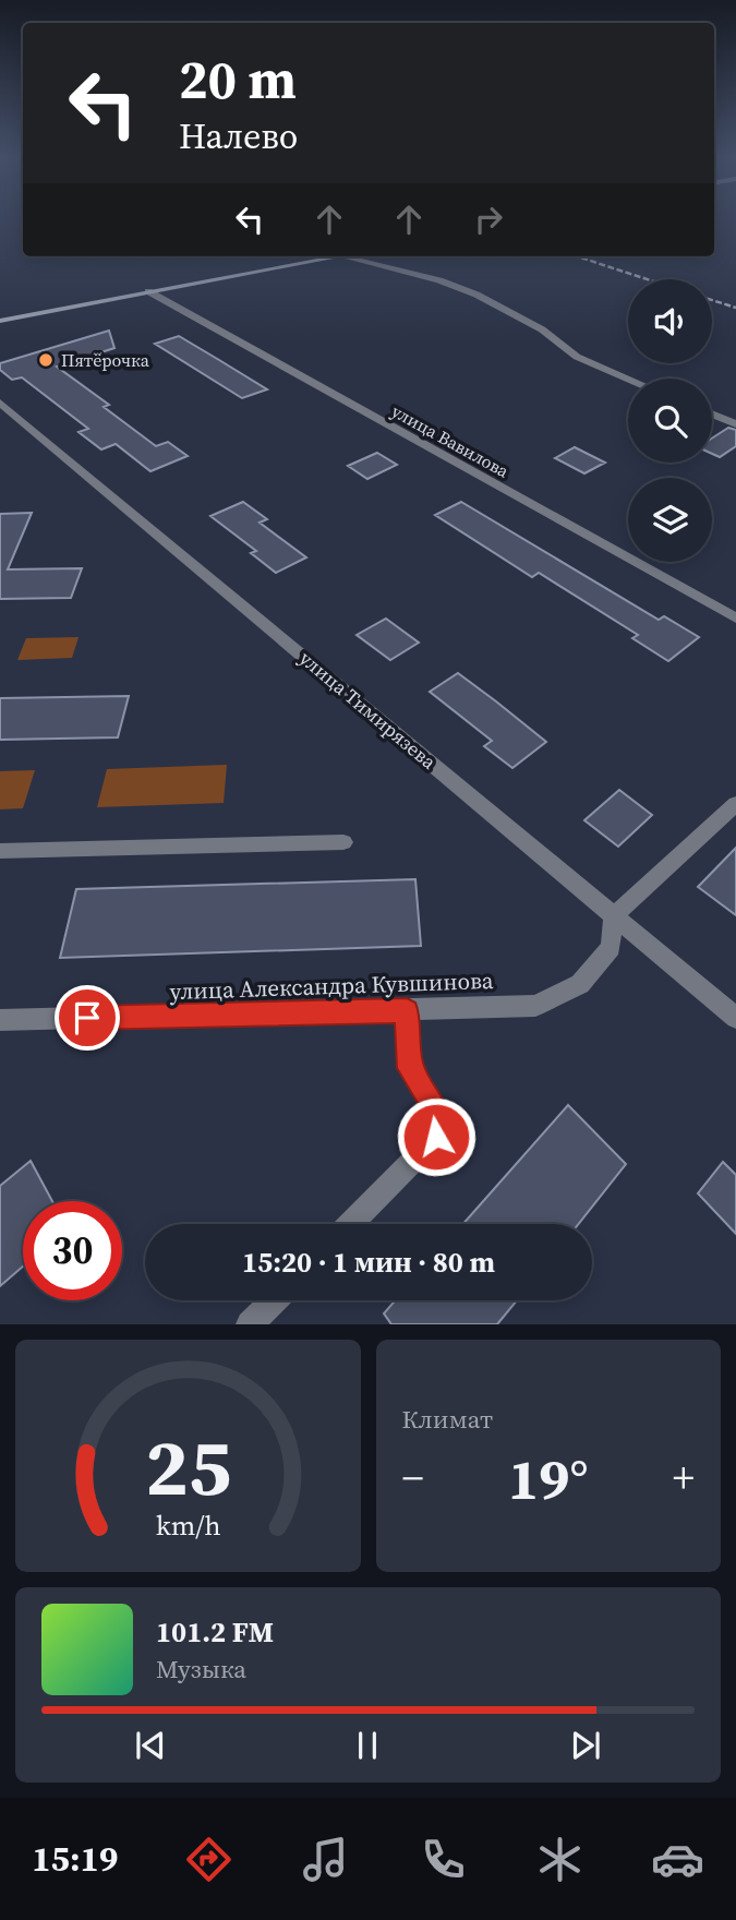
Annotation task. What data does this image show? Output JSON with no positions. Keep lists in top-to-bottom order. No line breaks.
{"streets":{"street":["улица Вавилова","улица Тимирязева","улица Александра Кувшинова"]},"crossings":[["улица Тимирязева","улица Александра Кувшинова"]],"places":["Пятёрочка"],"page":{"turn":["20 m","Налево"],"limit":"30","trip":"15:20 · 1 мин · 80 m","tile":"Климат","heat":["−","19°","+"],"song":["101.2 FM","Музыка"],"tabs":"15:19","gauge":["25","km/h"]}}
